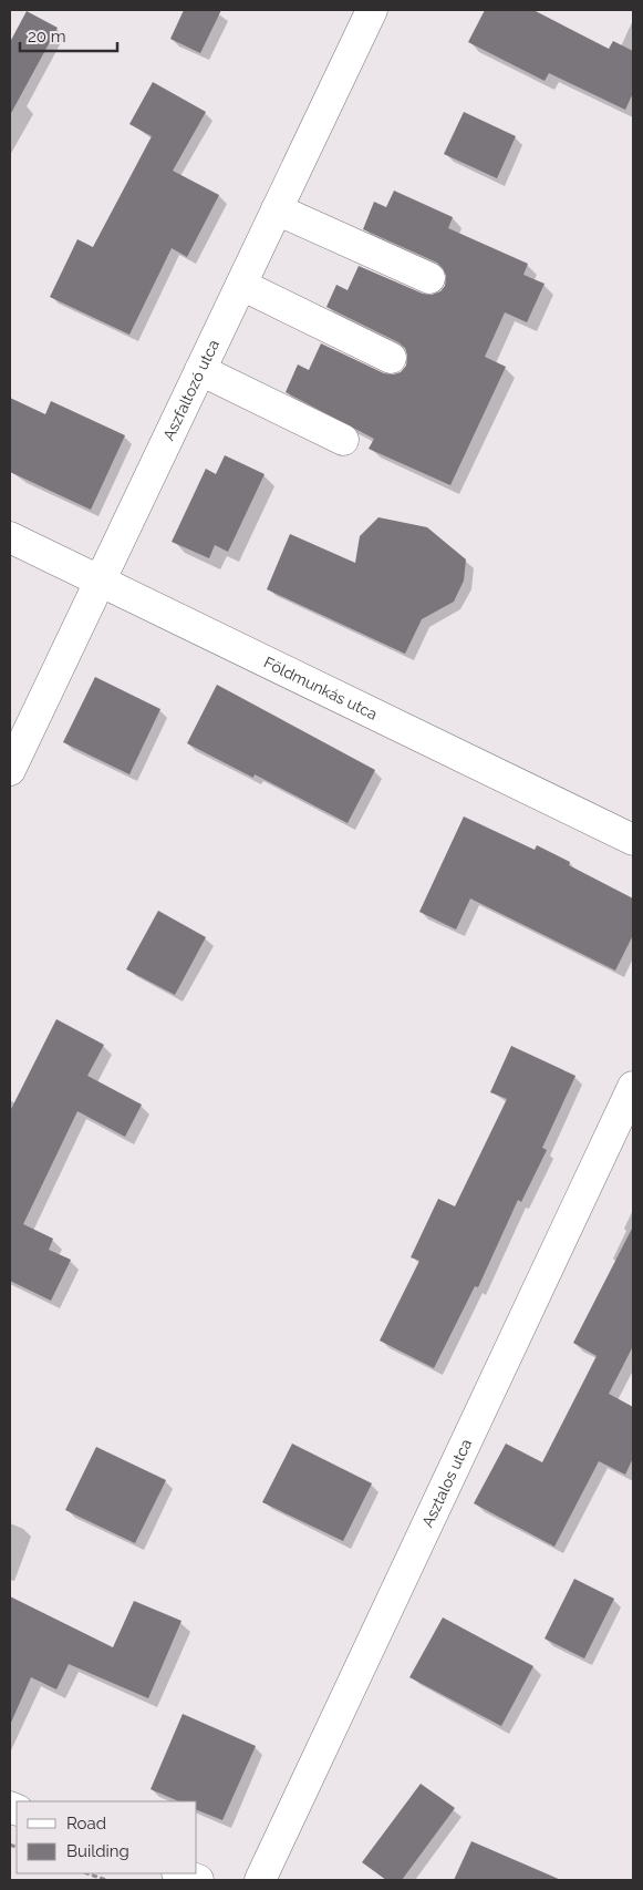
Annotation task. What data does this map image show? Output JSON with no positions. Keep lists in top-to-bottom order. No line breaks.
{"streets":{"street":["Aszfaltozó utca","Földmunkás utca","Asztalos utca"]},"crossings":[["Aszfaltozó utca","Földmunkás utca"]],"legend":["Road","Building"],"scale_bar":"20 m"}
